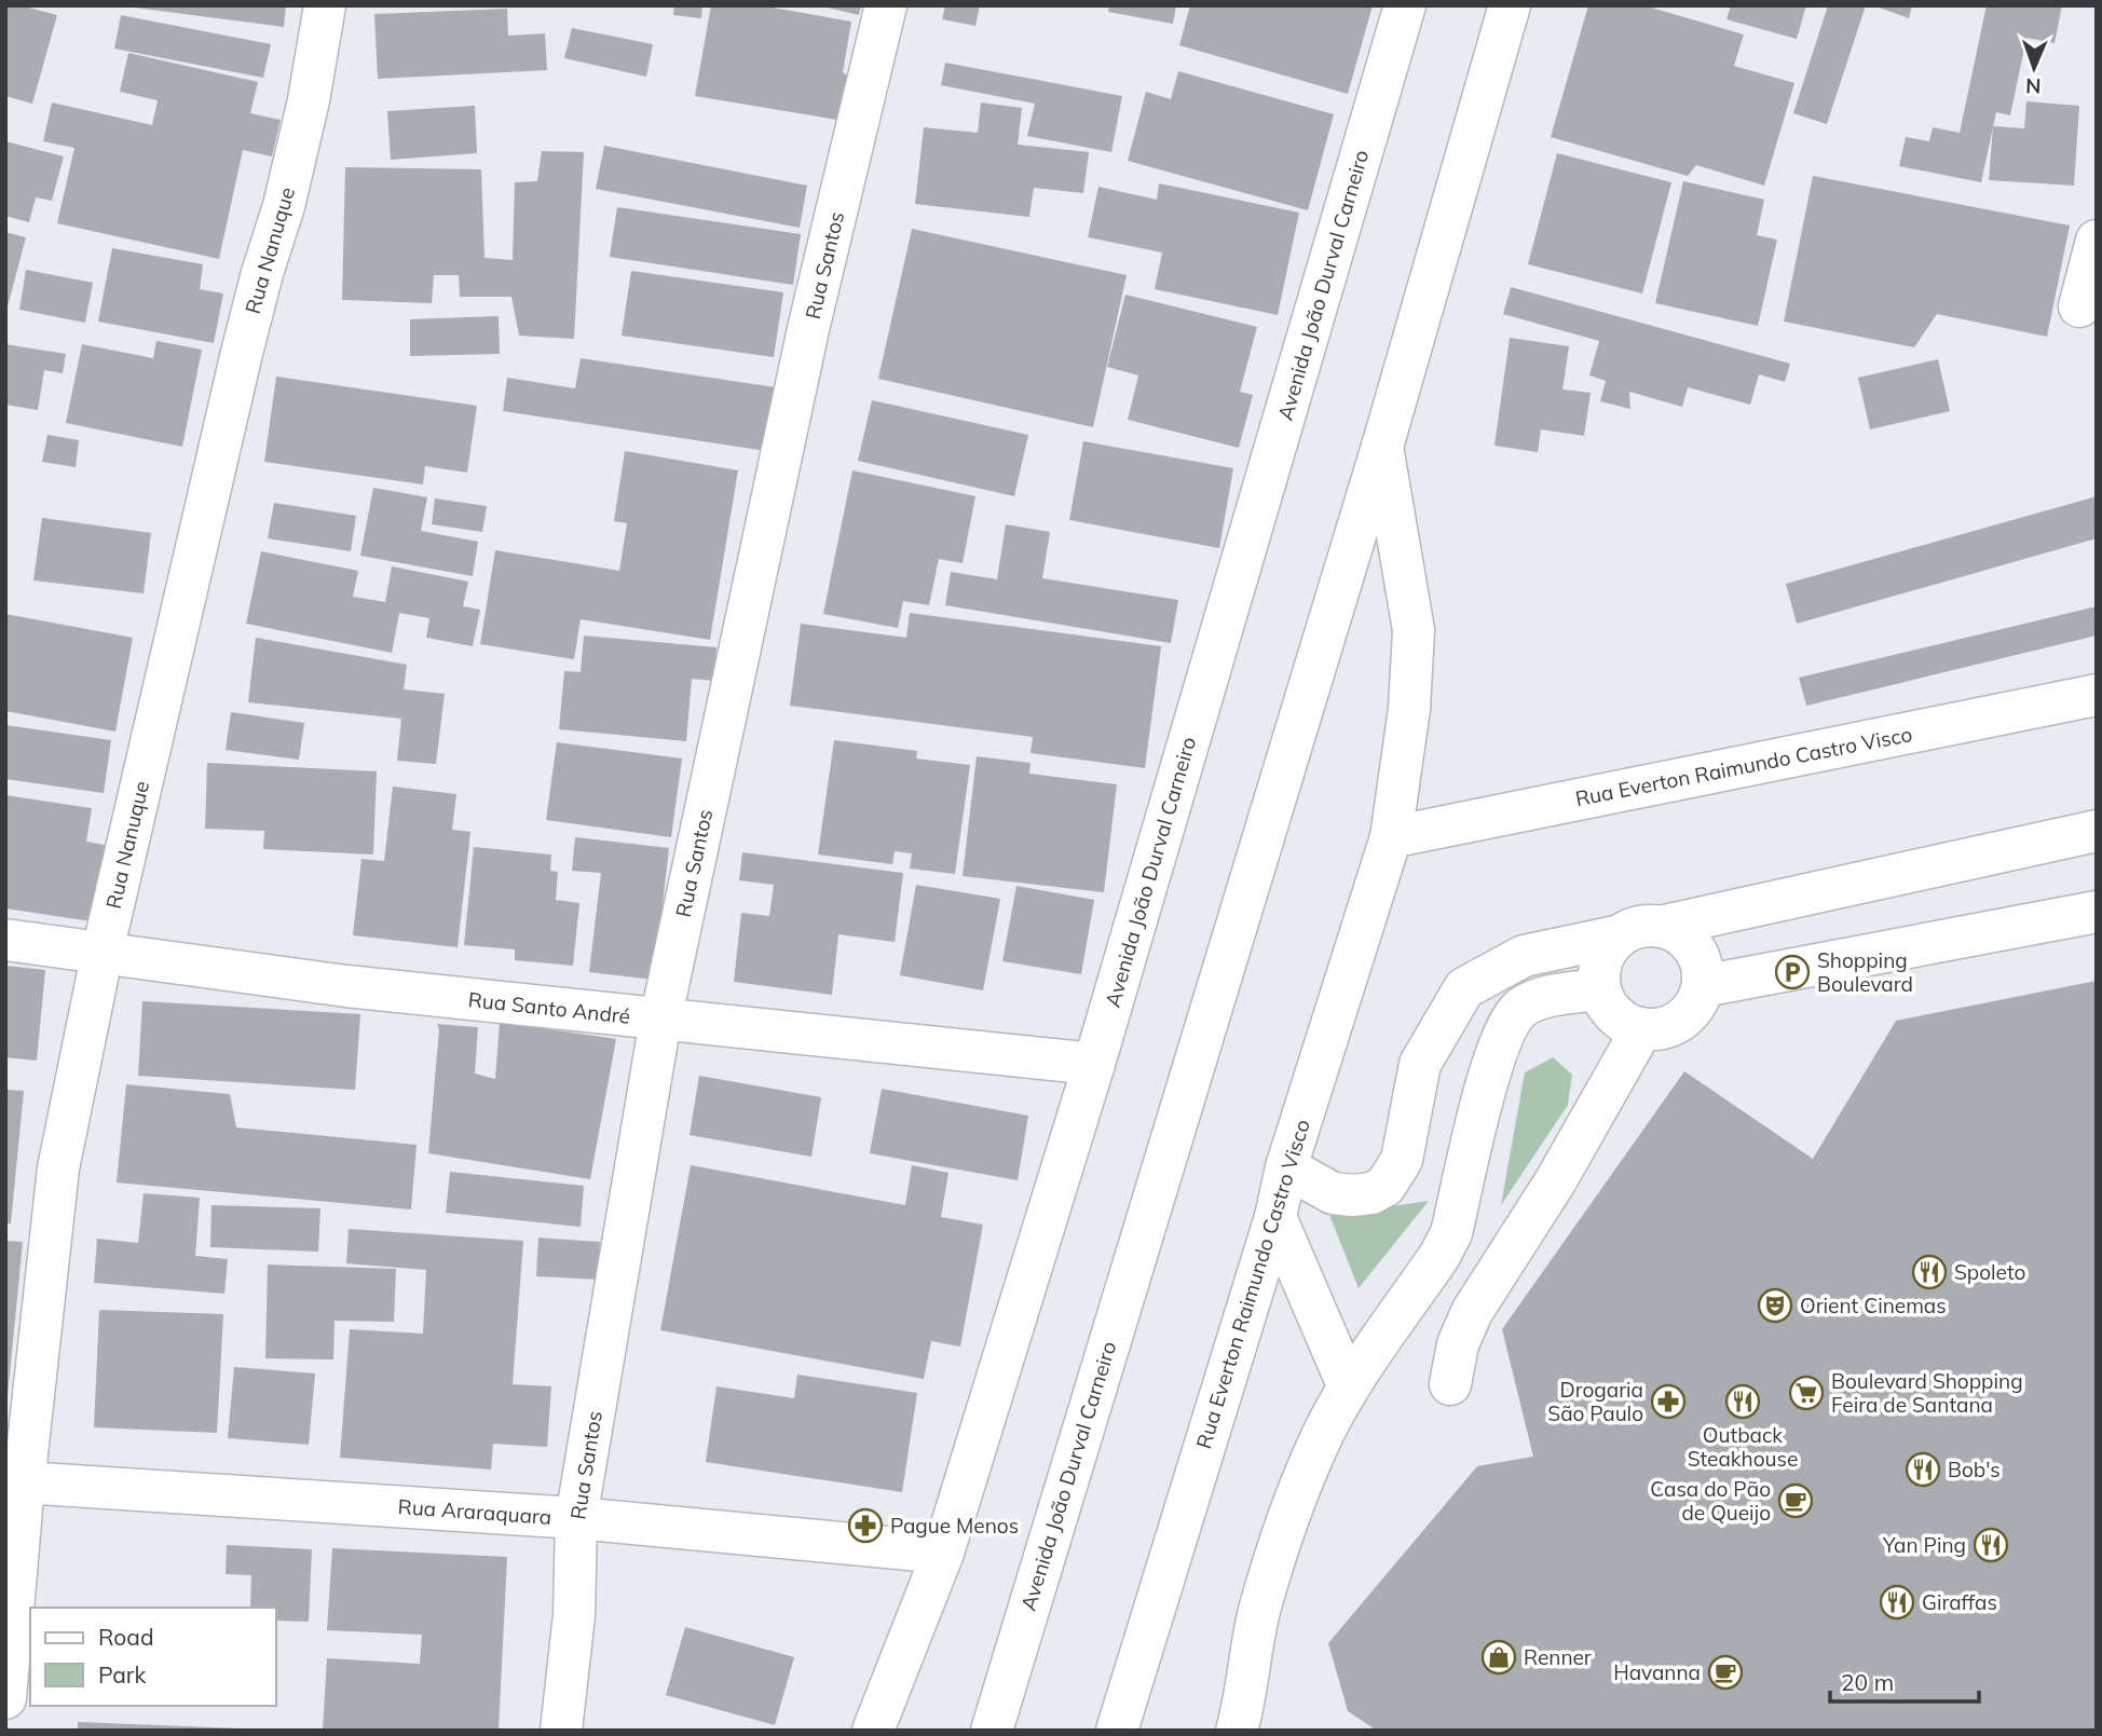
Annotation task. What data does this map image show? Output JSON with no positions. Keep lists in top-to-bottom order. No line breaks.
{"streets":{"street":["Rua Nanuque","Rua Santos","Avenida João Durval Carneiro","Rua Everton Raimundo Castro Visco","Rua Santo André","Rua Araraquara"]},"crossings":[["Rua Nanuque","Rua Santo André"],["Rua Nanuque","Rua Araraquara"],["Rua Santos","Rua Santo André"],["Rua Santos","Rua Araraquara"],["Avenida João Durval Carneiro","Rua Everton Raimundo Castro Visco"],["Avenida João Durval Carneiro","Rua Santo André"],["Avenida João Durval Carneiro","Rua Araraquara"]],"places":{"parking":["Shopping Boulevard"],"restaurant":["Spoleto","Outback Steakhouse","Bob's","Yan Ping","Giraffas"],"theatre":["Orient Cinemas"],"supermarket":["Boulevard Shopping Feira de Santana"],"pharmacy":["Drogaria São Paulo","Pague Menos"],"cafe":["Casa do Pão de Queijo","Havanna"],"shop":["Renner"]},"legend":["Road","Park"],"scale_bar":"20 m","north":"bottom"}
